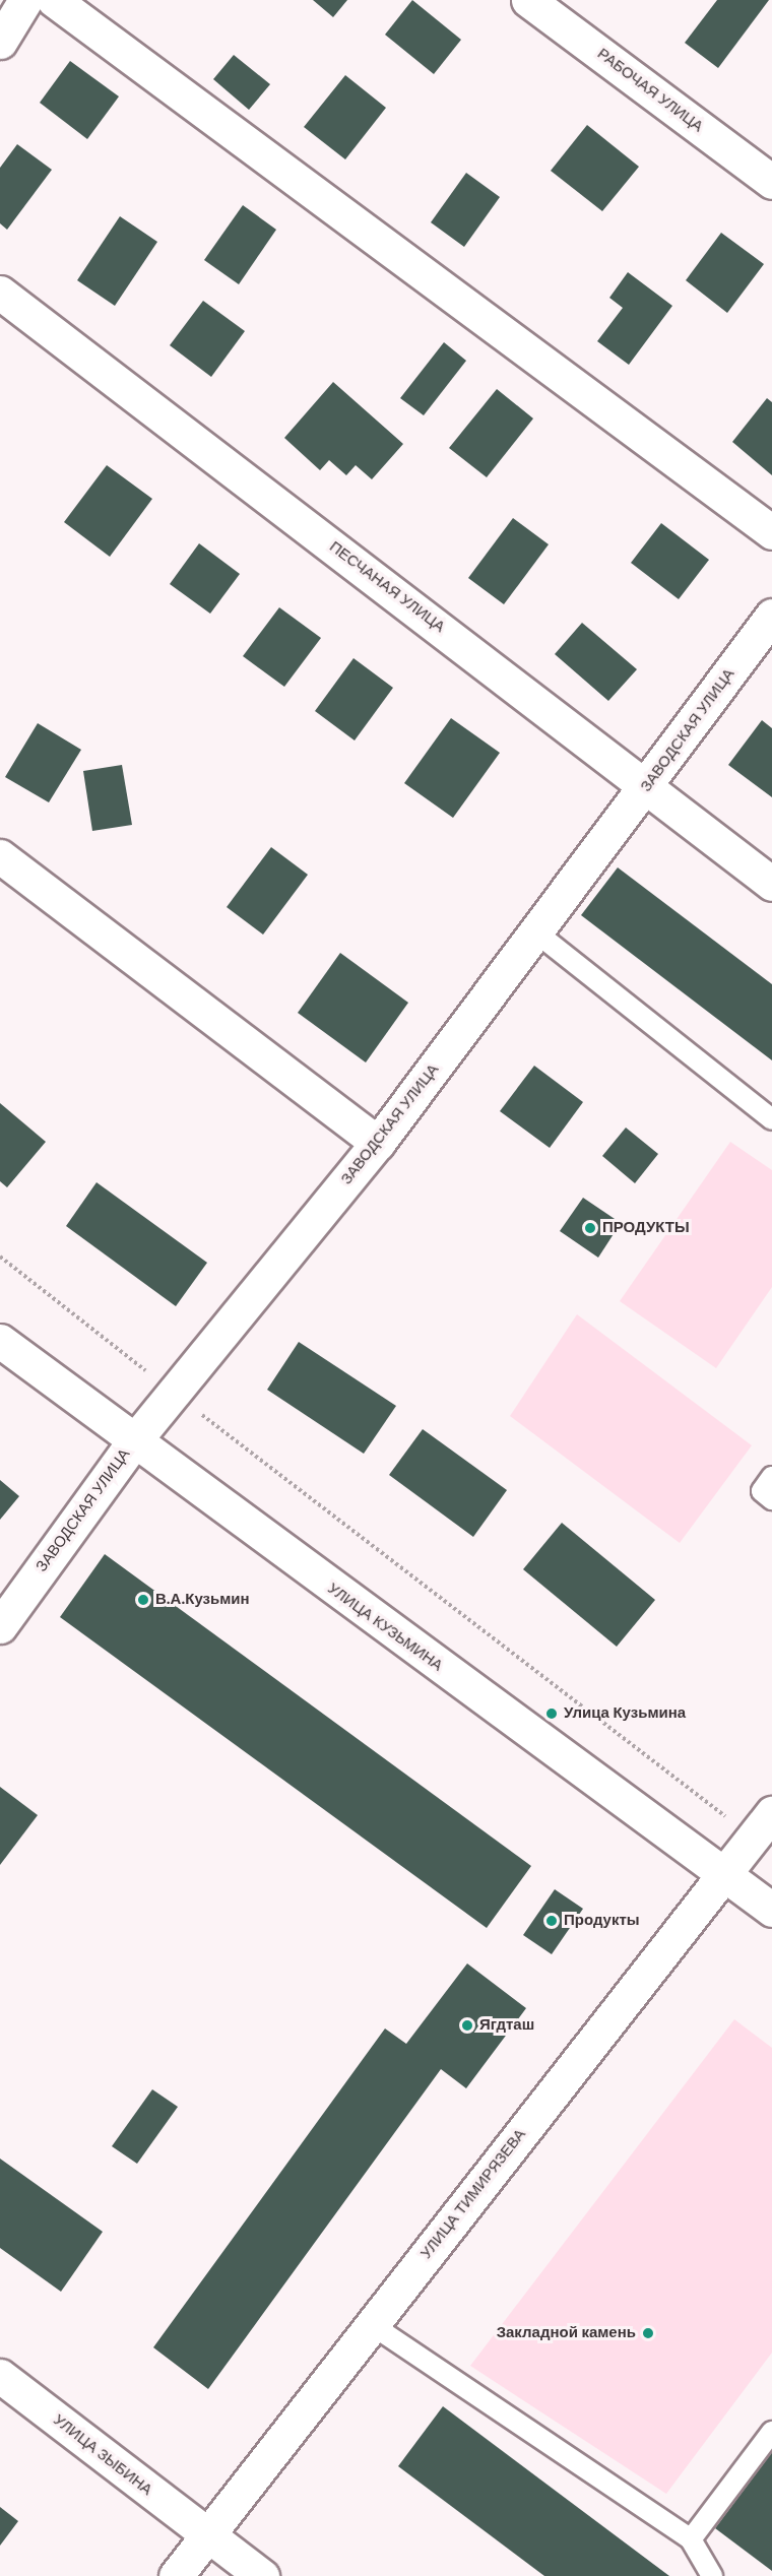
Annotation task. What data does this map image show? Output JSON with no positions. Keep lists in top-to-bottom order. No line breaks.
{"streets":{"street":["РАБОЧАЯ УЛИЦА","ПЕСЧАНАЯ УЛИЦА","ЗАВОДСКАЯ УЛИЦА","УЛИЦА КУЗЬМИНА","УЛИЦА ТИМИРЯЗЕВА","УЛИЦА ЗЫБИНА"]},"crossings":[["ПЕСЧАНАЯ УЛИЦА","ЗАВОДСКАЯ УЛИЦА"],["ЗАВОДСКАЯ УЛИЦА","УЛИЦА КУЗЬМИНА"],["УЛИЦА КУЗЬМИНА","УЛИЦА ТИМИРЯЗЕВА"],["УЛИЦА ТИМИРЯЗЕВА","УЛИЦА ЗЫБИНА"]],"places":["ПРОДУКТЫ","В.А.Кузьмин","Улица Кузьмина","Продукты","Ягдташ","Закладной камень"]}
